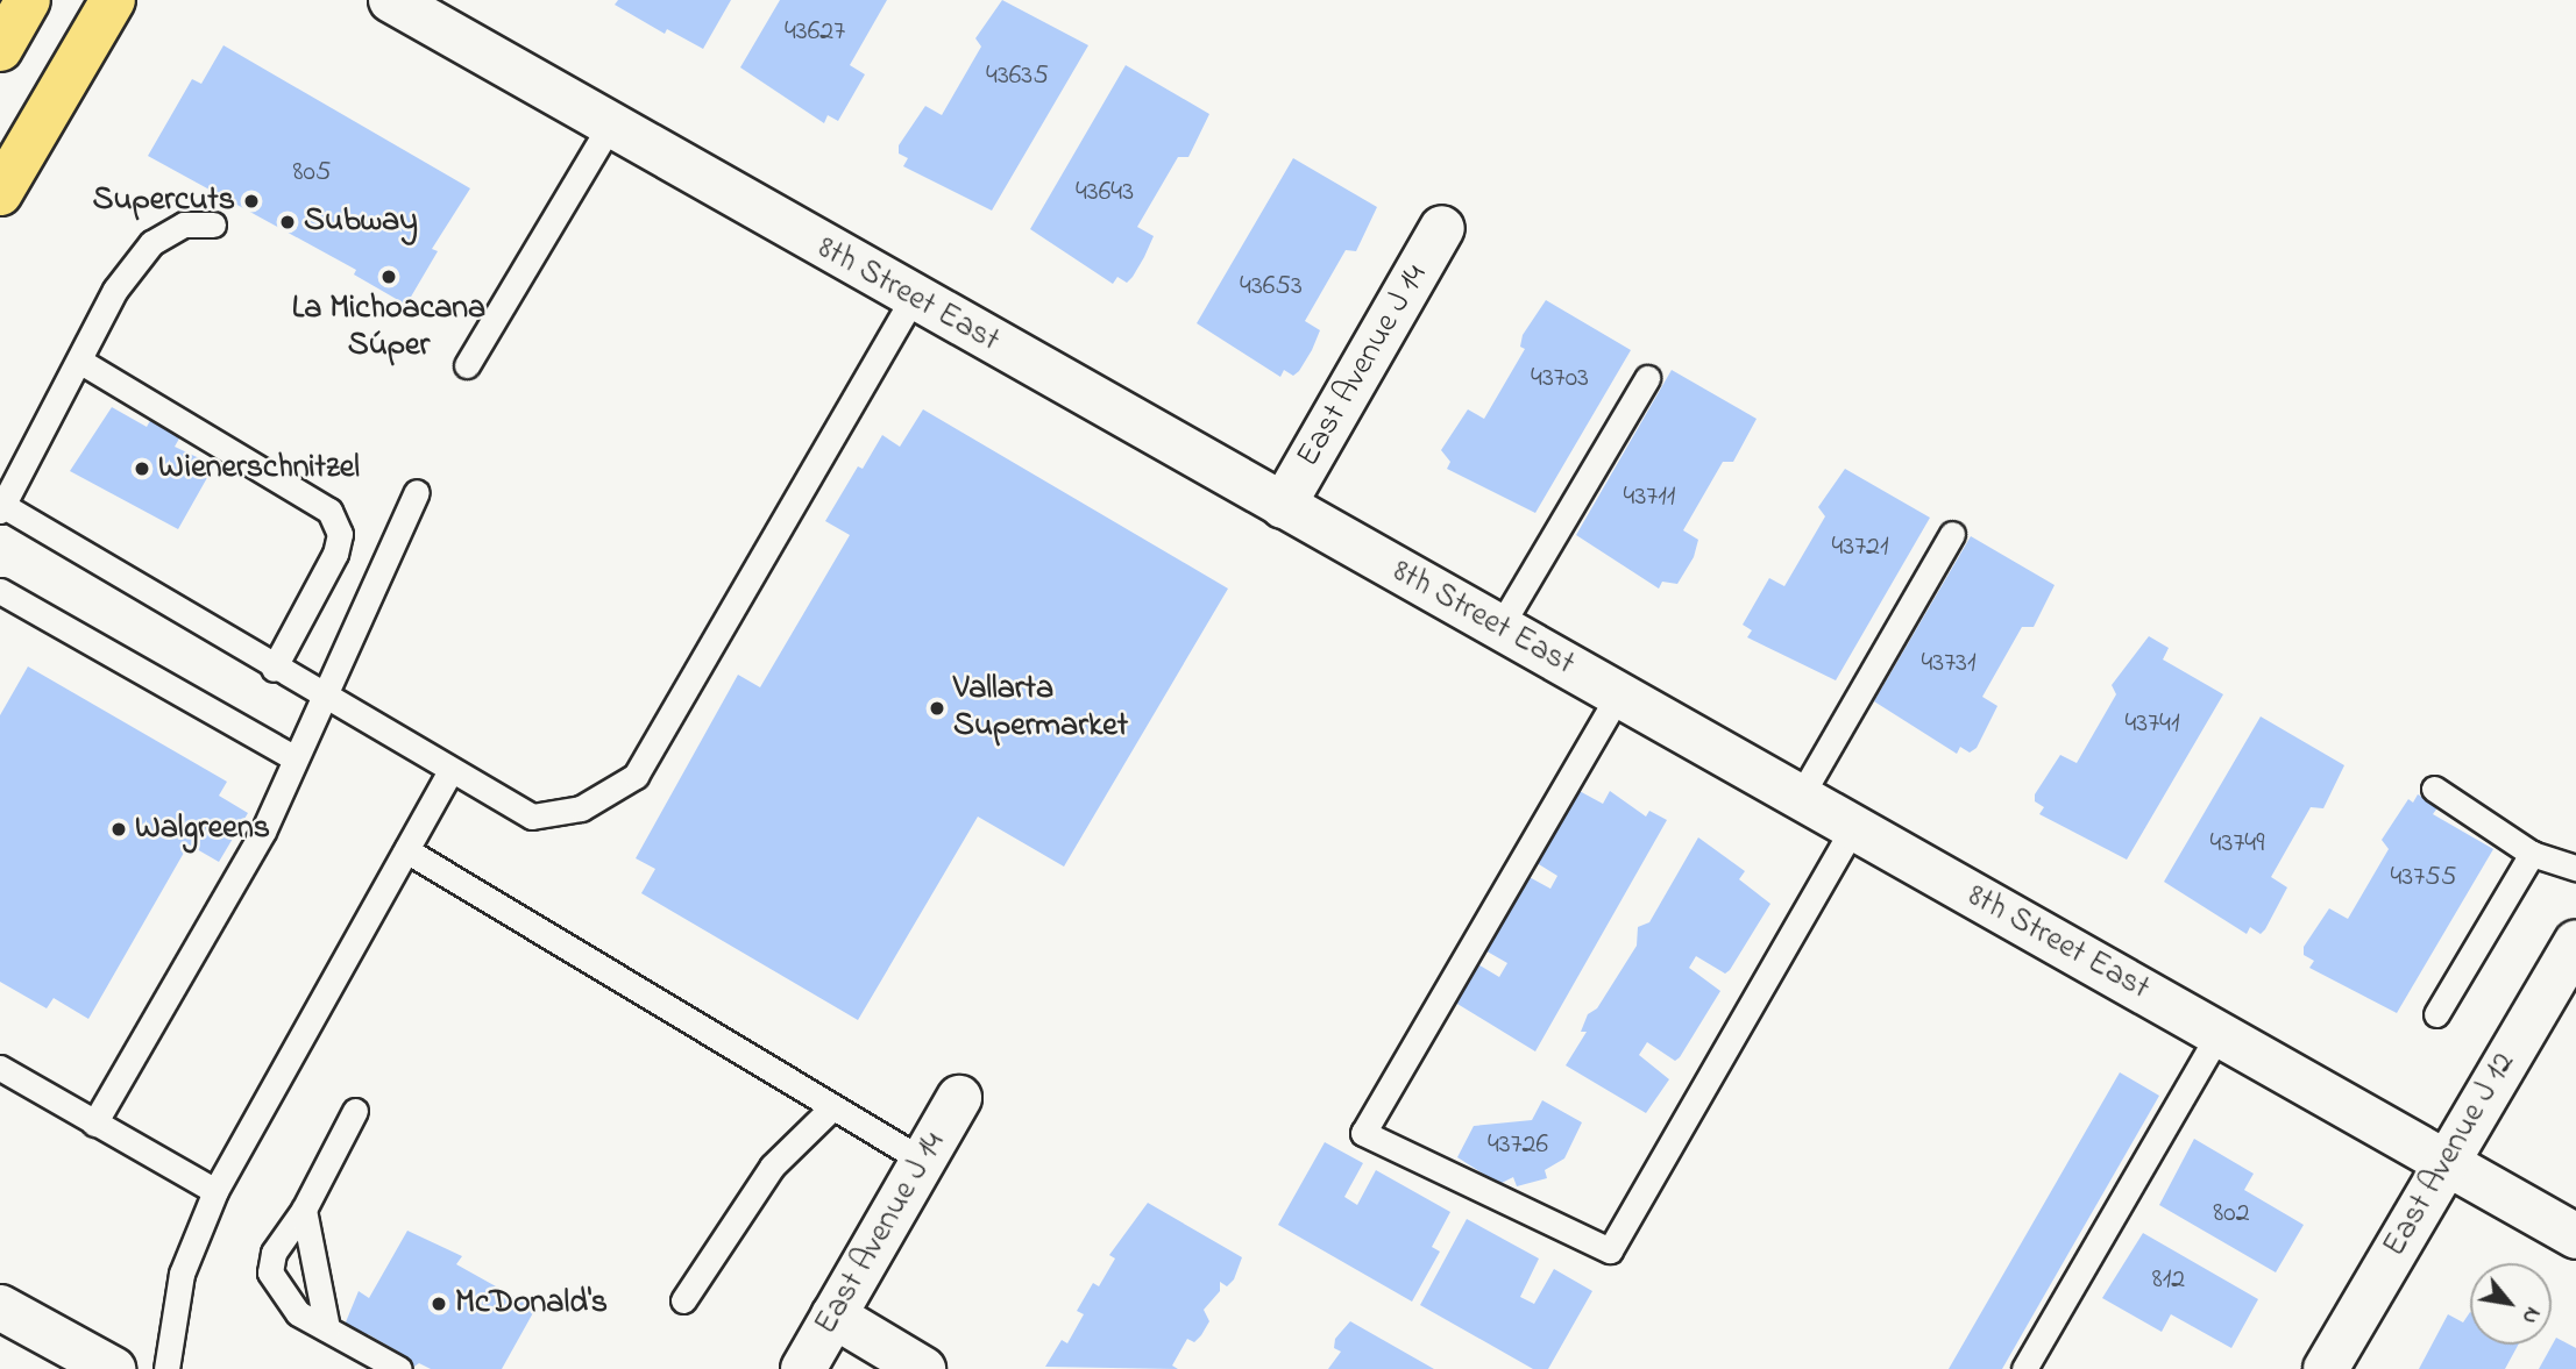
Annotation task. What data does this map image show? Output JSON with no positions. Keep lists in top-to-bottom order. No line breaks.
{"streets":{"street":["8th Street East","East Avenue J 14","East Avenue J 12"]},"crossings":[["8th Street East","East Avenue J 14"],["8th Street East","East Avenue J 12"]],"places":["Supercuts","Subway","La Michoacana Súper","Wienerschnitzel","Vallarta Supermarket","Walgreens","McDonald's"],"house_numbers":["43627","43635","805","43643","43653","43703","43711","43721","43731","43741","43749","43755","43726","802","812"],"north":"bottom right"}
